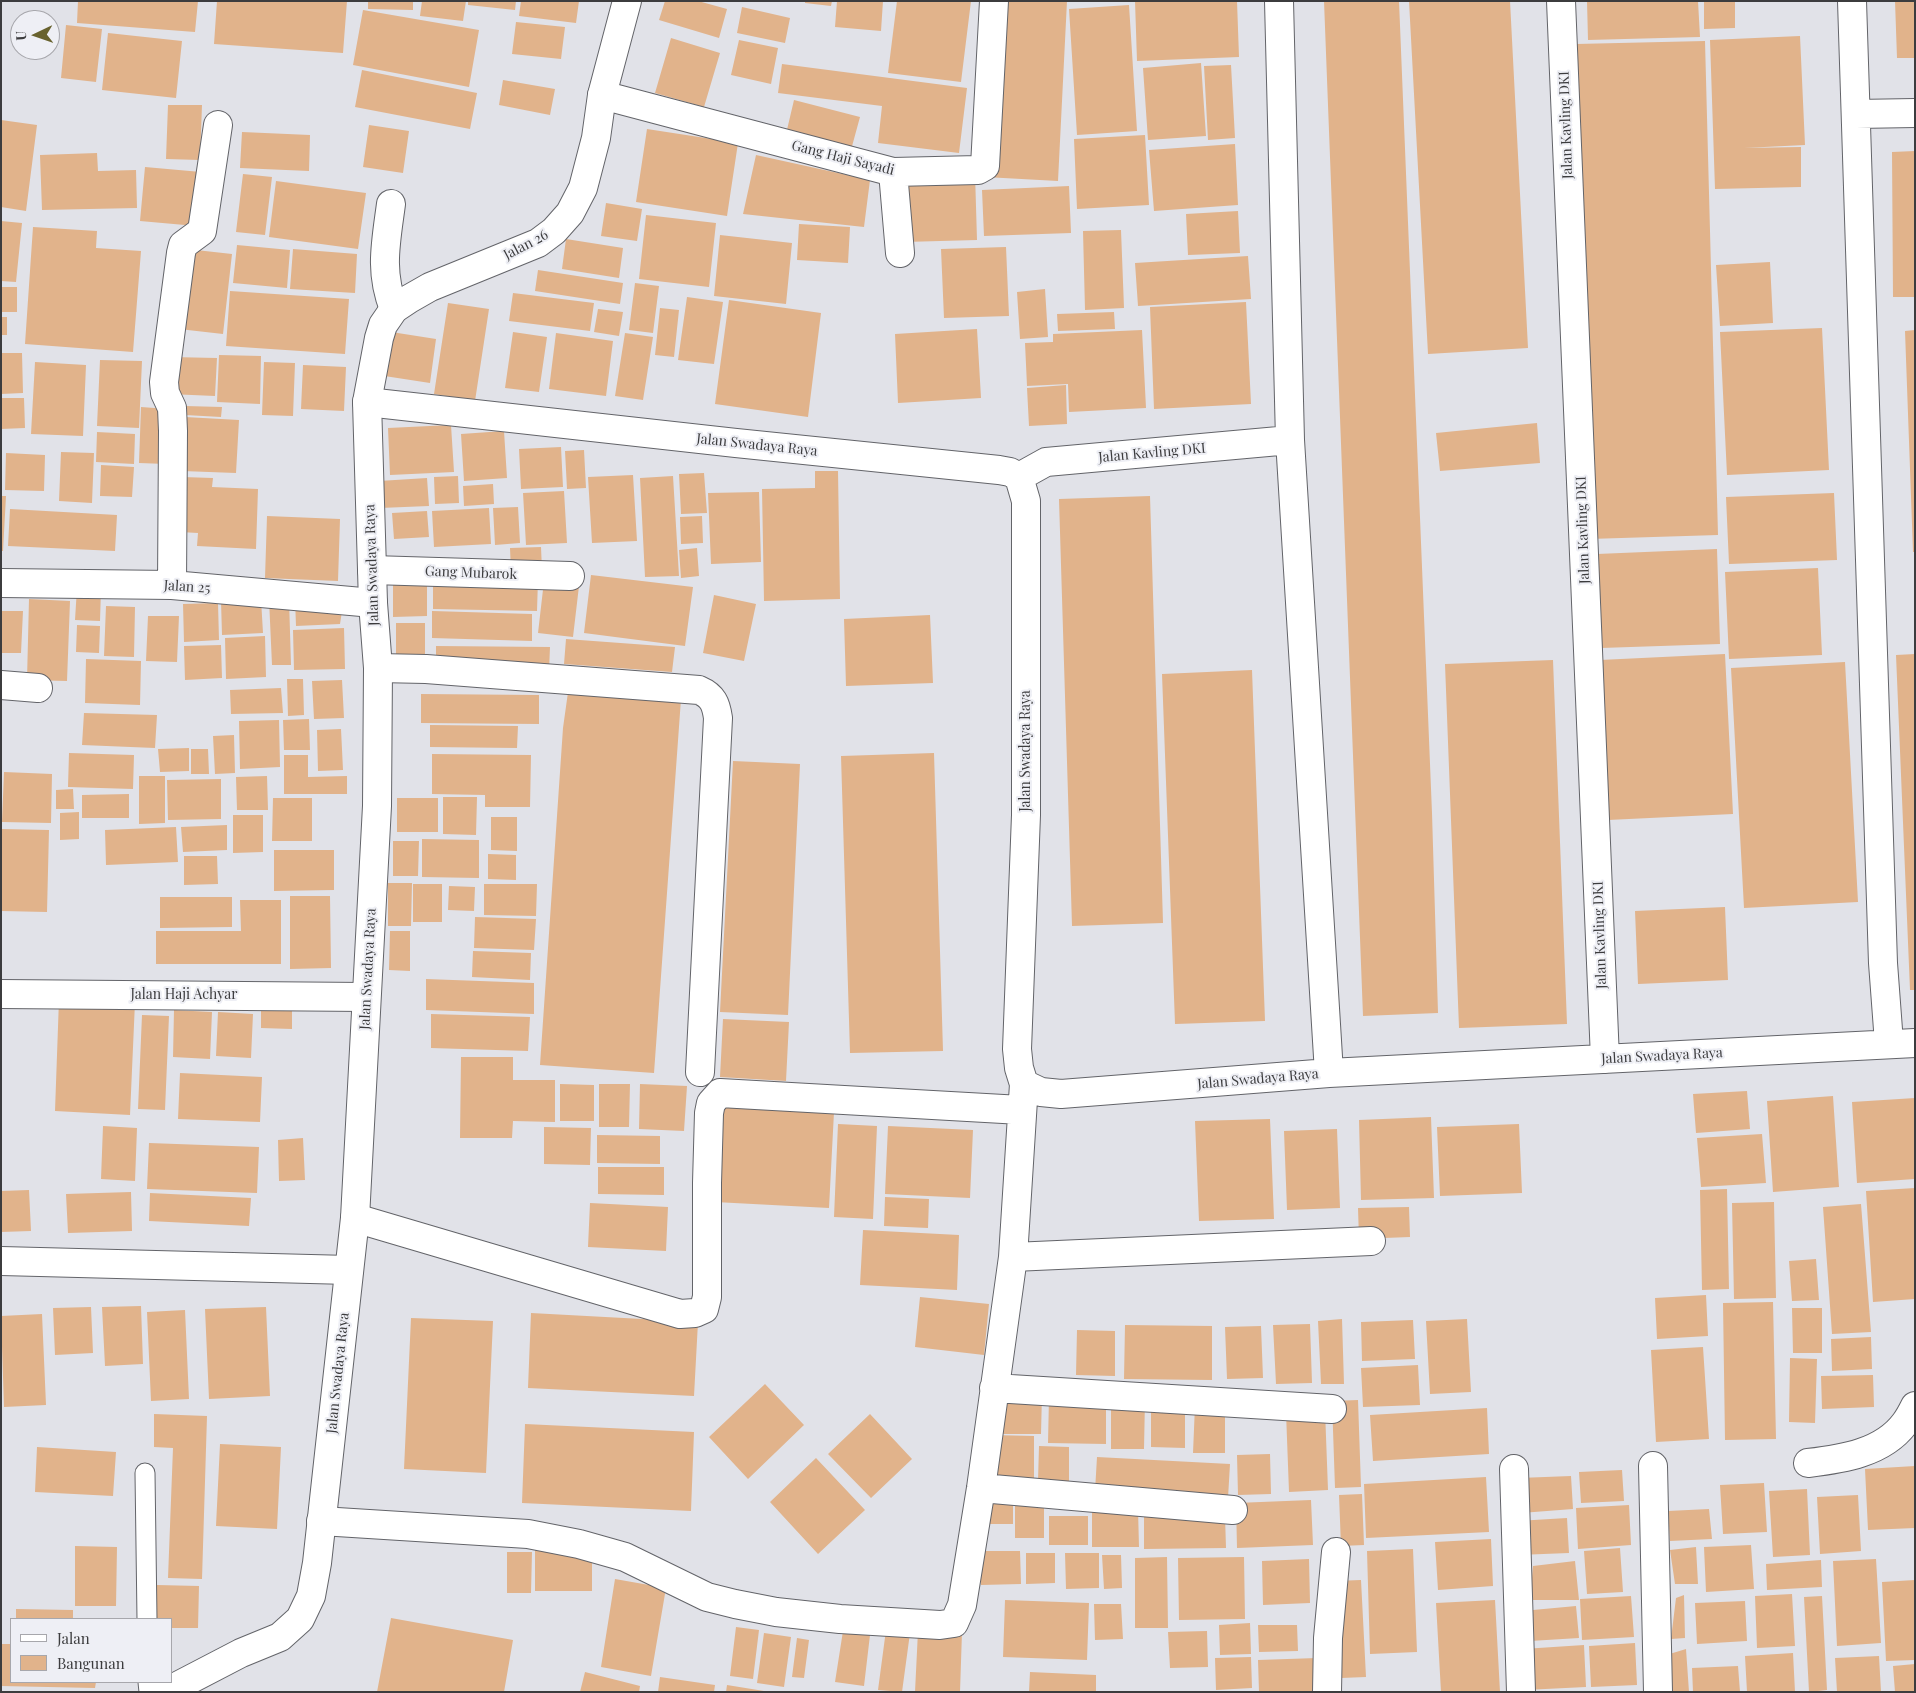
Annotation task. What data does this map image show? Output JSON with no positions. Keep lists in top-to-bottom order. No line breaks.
{"streets":{"street":["Jalan Kavling DKI","Gang Haji Sayadi","Jalan 26","Jalan Swadaya Raya","Gang Mubarok","Jalan 25","Jalan Haji Achyar"]},"crossings":[["Jalan Kavling DKI","Jalan Swadaya Raya"],["Gang Haji Sayadi","Jalan 26"],["Jalan 26","Jalan Swadaya Raya"],["Jalan Swadaya Raya","Gang Mubarok"],["Jalan Swadaya Raya","Jalan 25"],["Jalan Swadaya Raya","Jalan Haji Achyar"]],"legend":["Jalan","Bangunan"],"north":"left"}
